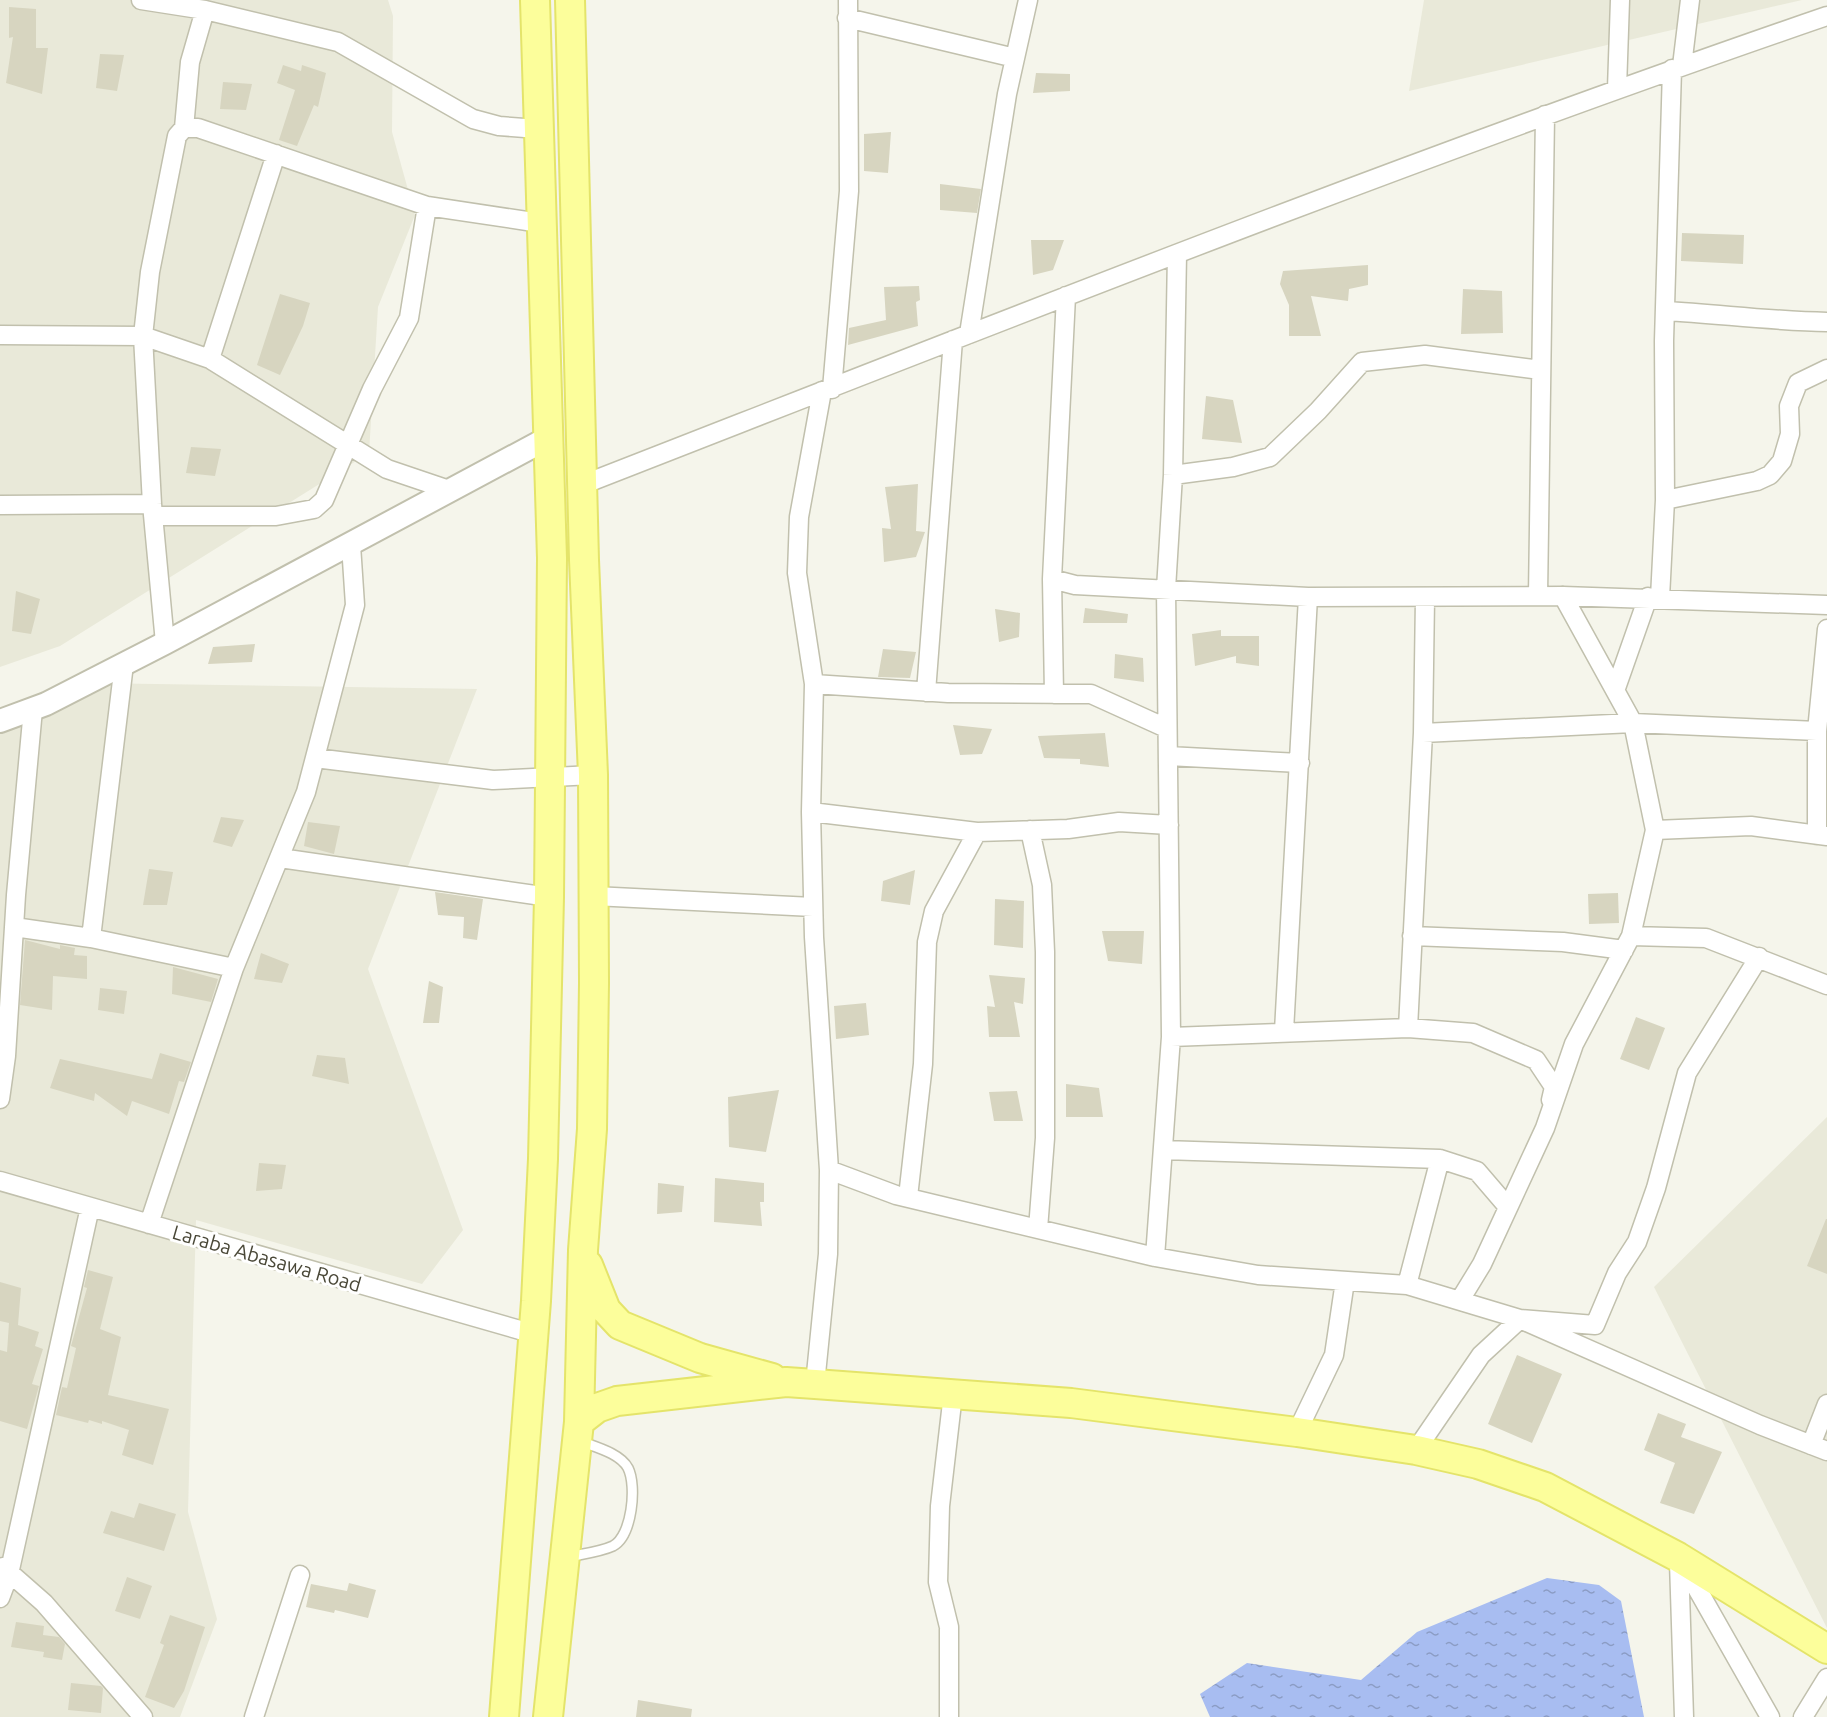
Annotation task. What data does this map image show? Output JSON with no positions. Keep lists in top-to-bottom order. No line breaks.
{"streets":{"street":["Laraba Abasawa Road"]}}
